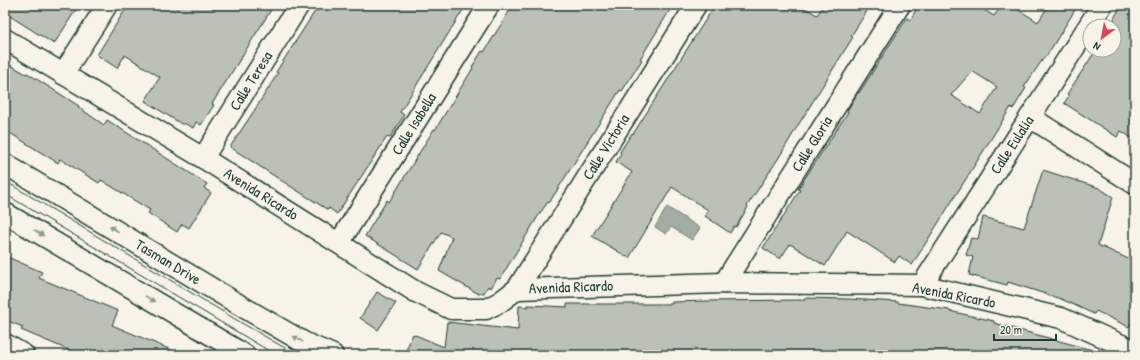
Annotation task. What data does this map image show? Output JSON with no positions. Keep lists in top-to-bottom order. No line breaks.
{"streets":{"street":["Calle Teresa","Calle Isabella","Calle Gloria","Calle Eulalia","Calle Victoria","Avenida Ricardo","Tasman Drive"]},"crossings":[["Calle Teresa","Avenida Ricardo"],["Calle Isabella","Avenida Ricardo"],["Calle Gloria","Avenida Ricardo"],["Calle Eulalia","Avenida Ricardo"],["Calle Victoria","Avenida Ricardo"]],"scale_bar":"20 m","north":"bottom left"}
